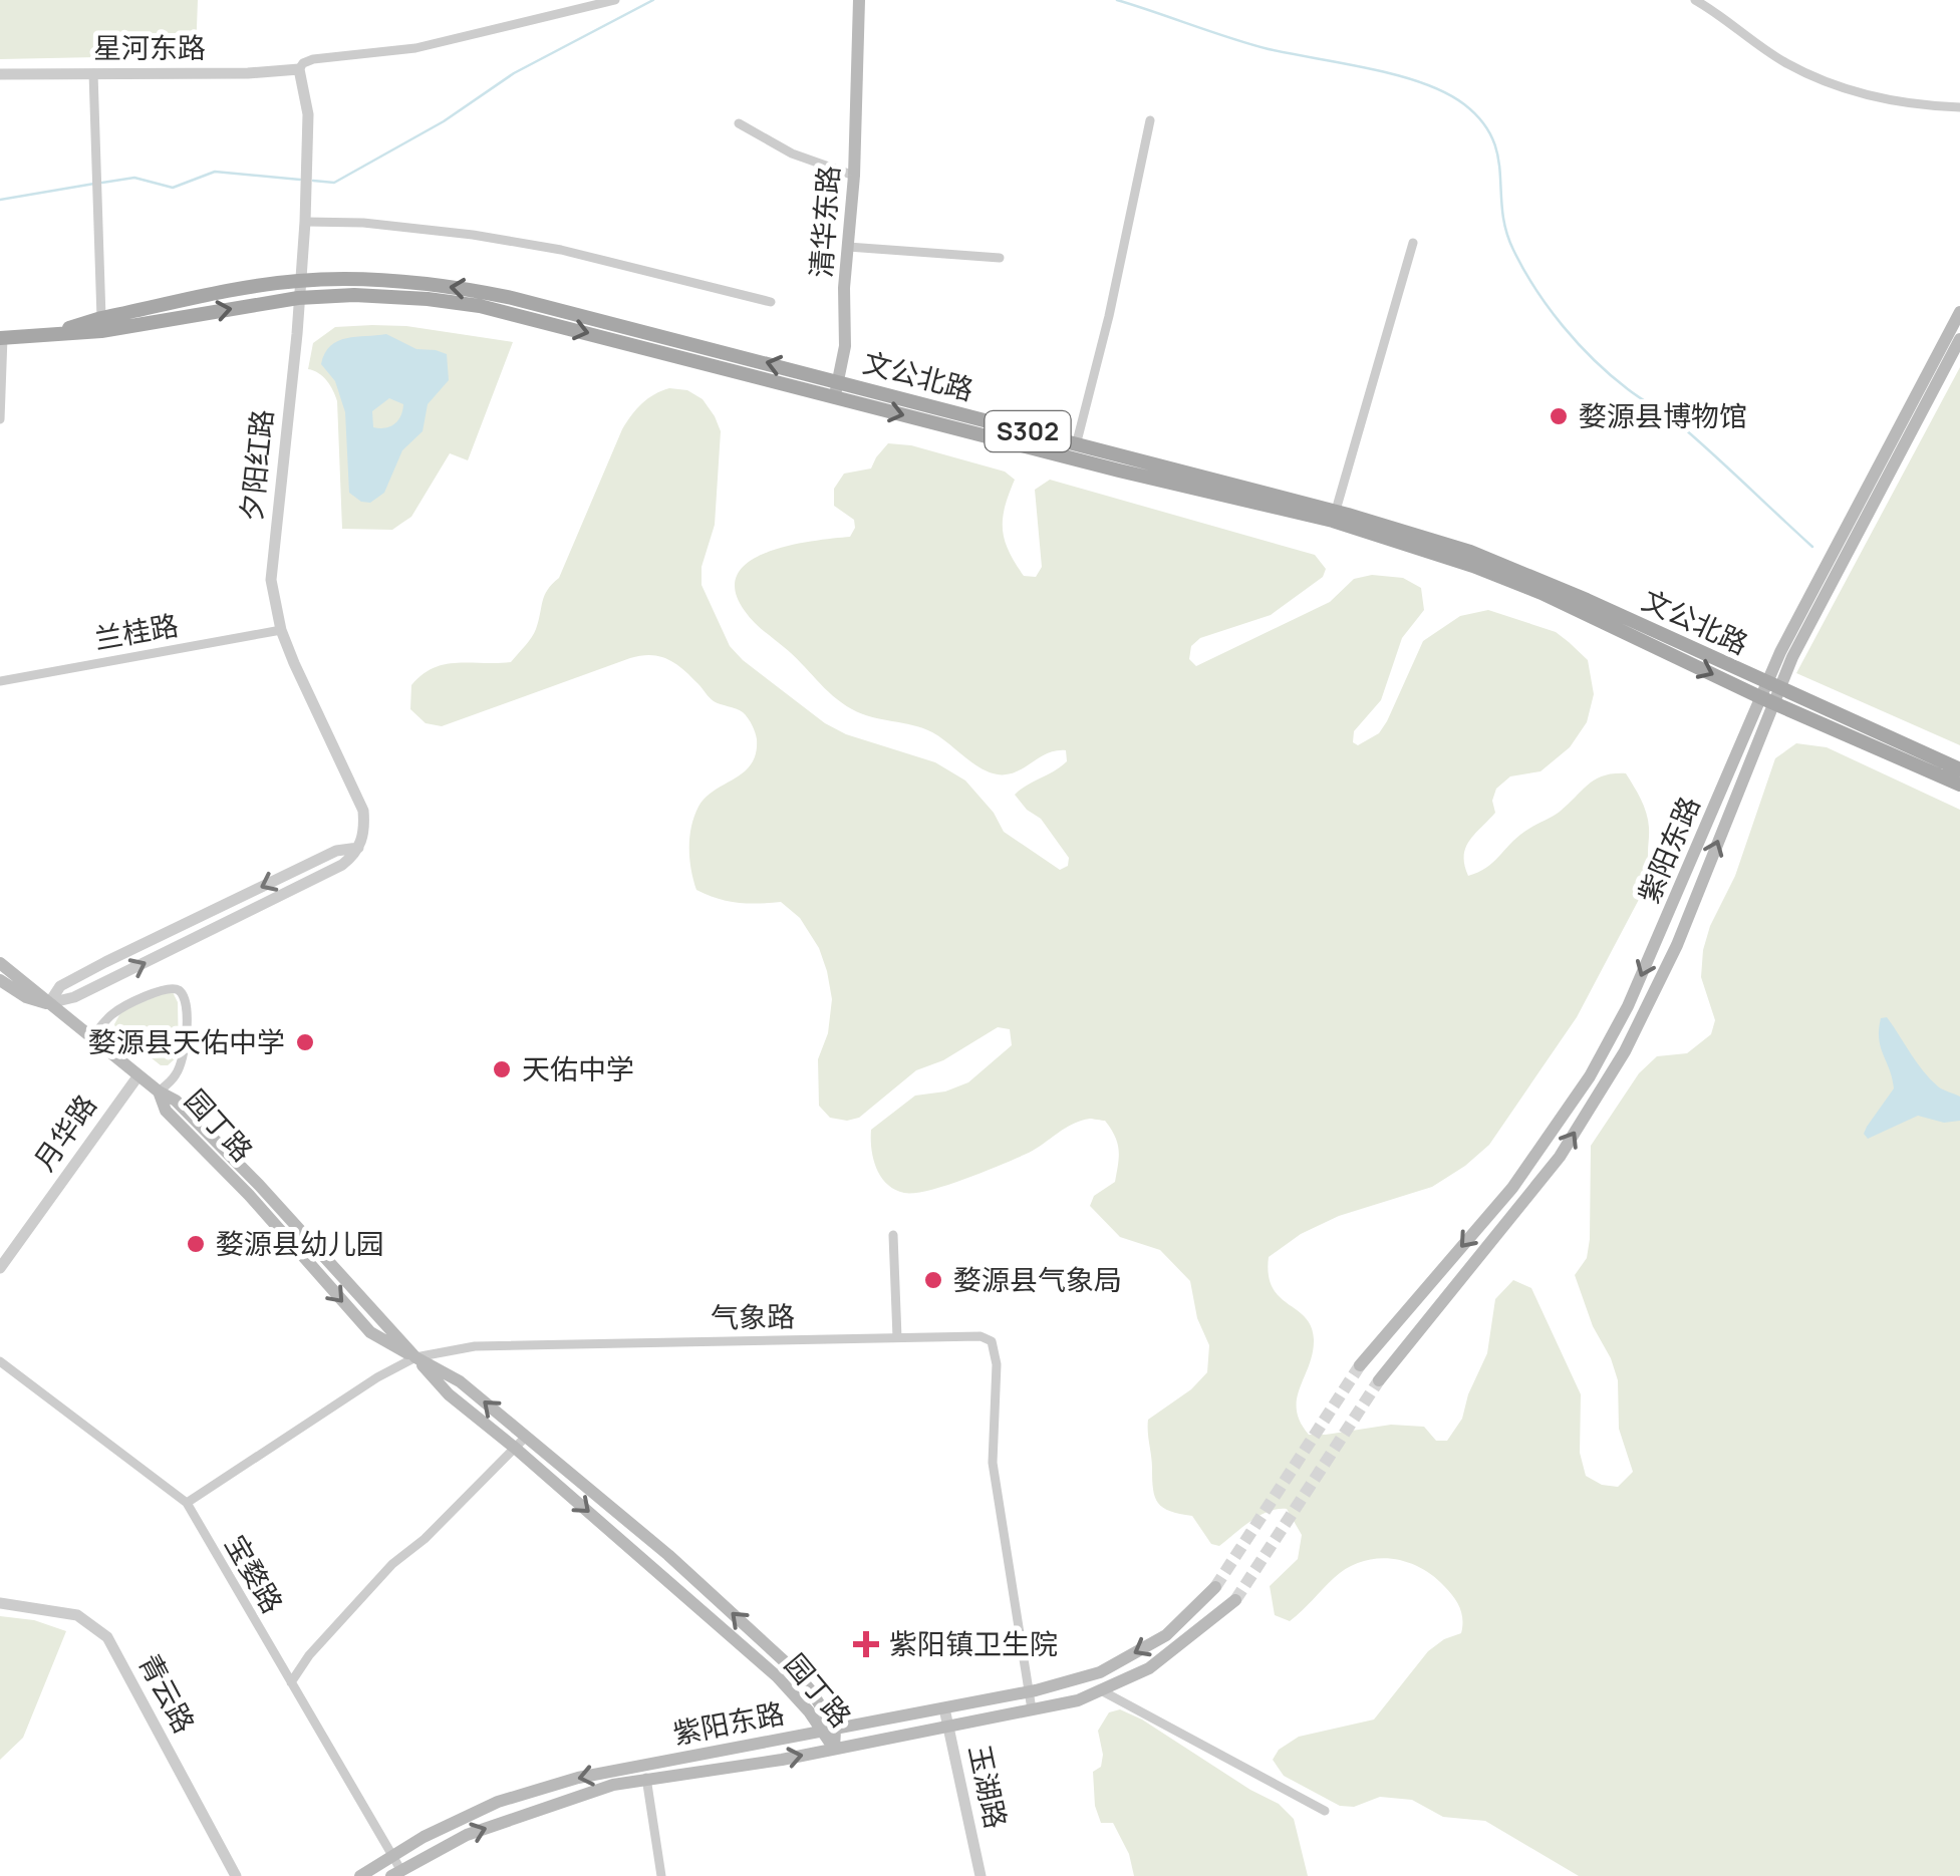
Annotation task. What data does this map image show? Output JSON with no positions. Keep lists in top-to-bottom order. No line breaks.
{"streets":{"main road":["清华东路","文公北路","S302","紫阳东路","园丁路"],"street":["星河东路","夕阳红路","兰桂路","月华路","气象路","宝婺路","青云路","玉湖路"]},"crossings":[["星河东路","夕阳红路"],["清华东路","文公北路"],["文公北路","夕阳红路"],["文公北路","紫阳东路"],["夕阳红路","兰桂路"],["夕阳红路","园丁路"],["紫阳东路","园丁路"],["紫阳东路","气象路"],["紫阳东路","宝婺路"],["紫阳东路","玉湖路"],["园丁路","月华路"],["园丁路","气象路"],["气象路","宝婺路"]],"places":{"other":["婺源县博物馆","婺源县天佑中学","天佑中学","婺源县幼儿园","婺源县气象局"],"health":["紫阳镇卫生院"]}}
